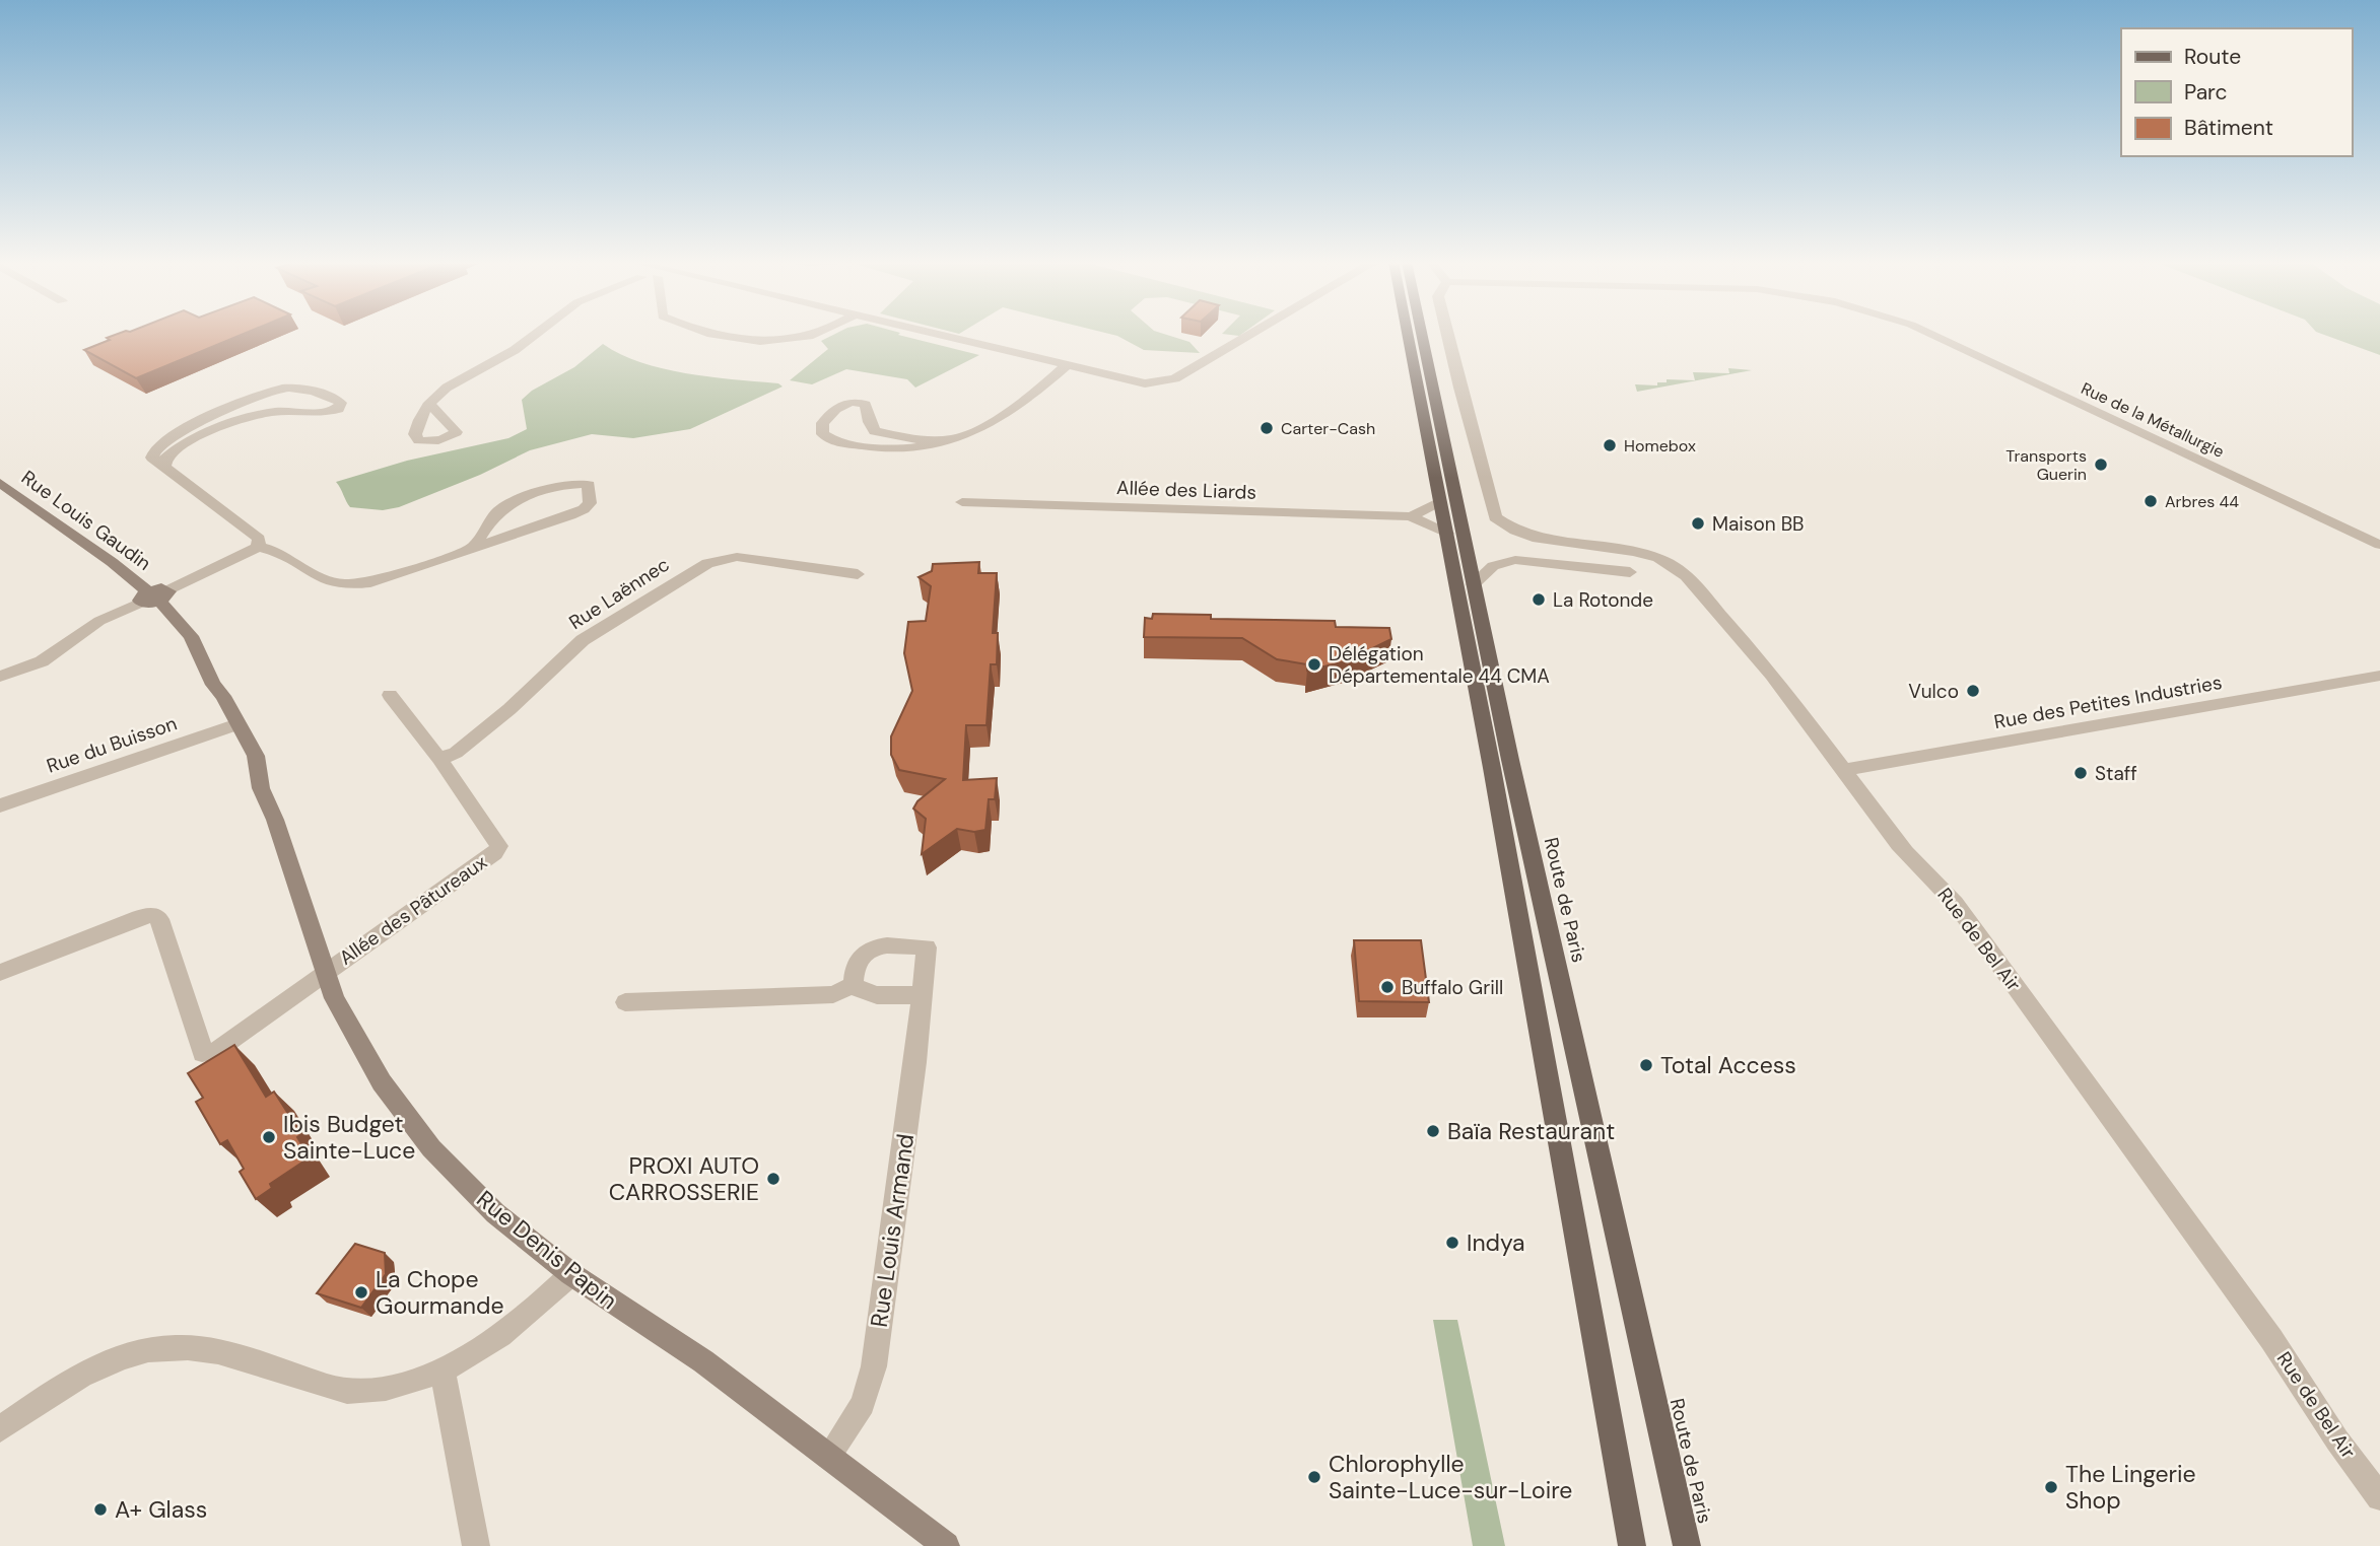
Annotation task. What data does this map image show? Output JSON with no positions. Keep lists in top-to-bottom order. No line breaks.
{"streets":{"main road":["Route de Paris"],"street":["Rue de la Métallurgie","Allée des Liards","Rue Louis Gaudin","Rue Laënnec","Rue des Petites Industries","Rue du Buisson","Allée des Pâtureaux","Rue de Bel Air","Rue Louis Armand","Rue Denis Papin"]},"crossings":[["Rue Louis Gaudin","Rue du Buisson"],["Rue Louis Gaudin","Rue Denis Papin"],["Rue Laënnec","Allée des Pâtureaux"],["Rue des Petites Industries","Rue de Bel Air"],["Rue du Buisson","Rue Denis Papin"],["Allée des Pâtureaux","Rue Denis Papin"],["Rue Louis Armand","Rue Denis Papin"]],"places":["Carter-Cash","Homebox","Transports Guerin","Arbres 44","Maison BB","La Rotonde","Délégation Départementale 44 CMA","Vulco","Staff","Buffalo Grill","Total Access","Baïa Restaurant","Ibis Budget Sainte-Luce","PROXI AUTO CARROSSERIE","Indya","La Chope Gourmande","Chlorophylle Sainte-Luce-sur-Loire","The Lingerie Shop","A+ Glass"],"legend":["Route","Parc","Bâtiment"]}
